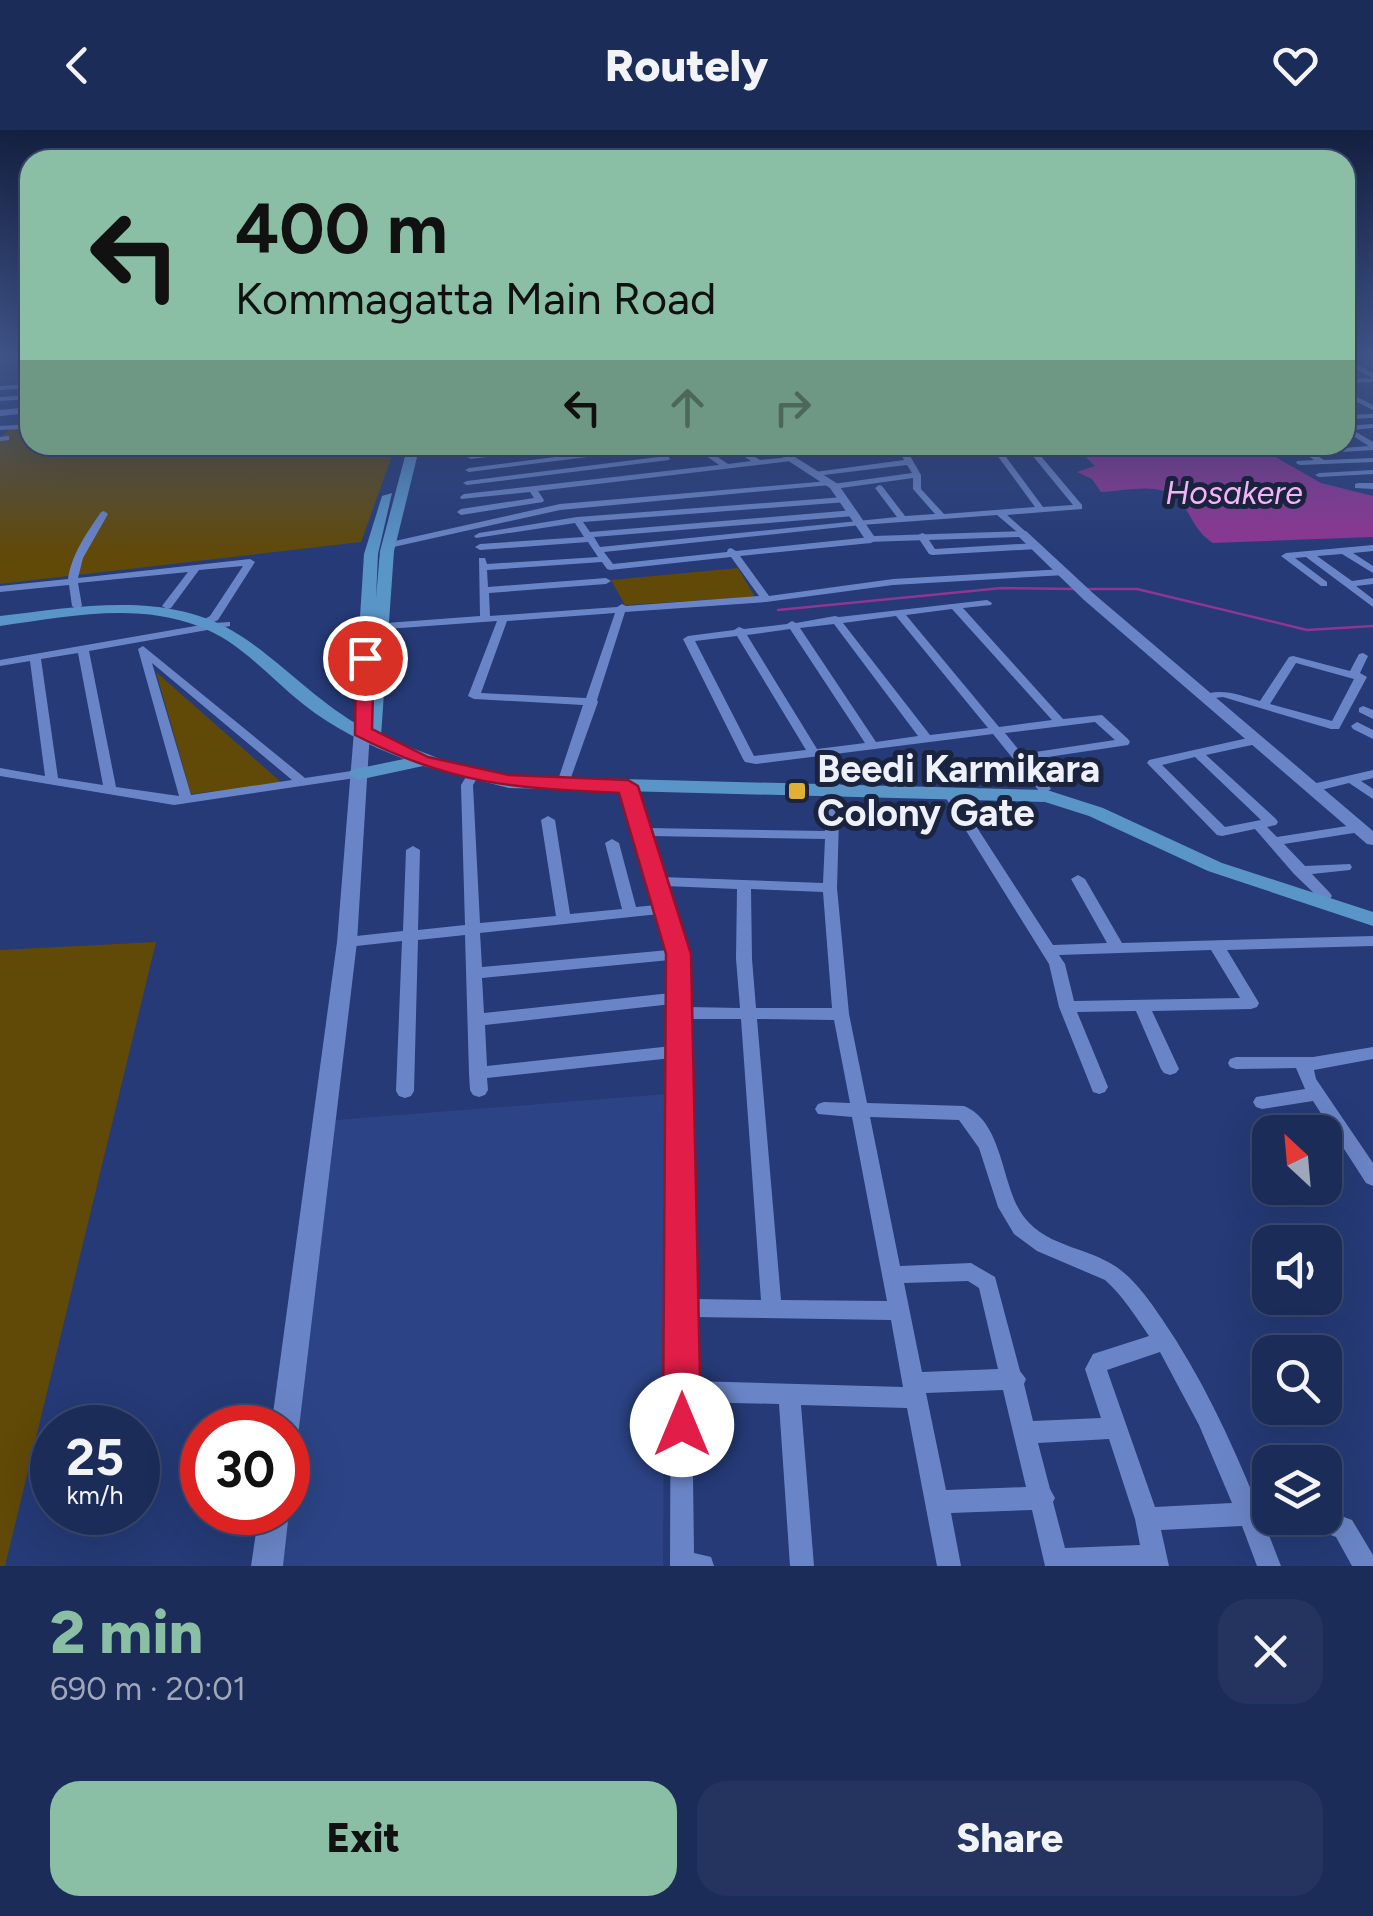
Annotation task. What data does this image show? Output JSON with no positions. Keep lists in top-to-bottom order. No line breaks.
{"water":["Hosakere"],"places":{"transit":["Beedi Karmikara Colony Gate"]},"north":"top left","page":{"header":"Routely","turn":["400 m","Kommagatta Main Road"],"speed":"25 km/h","limit":"30","heading":["2 min","690 m · 20:01"],"buttons":["Exit","Share"]}}
